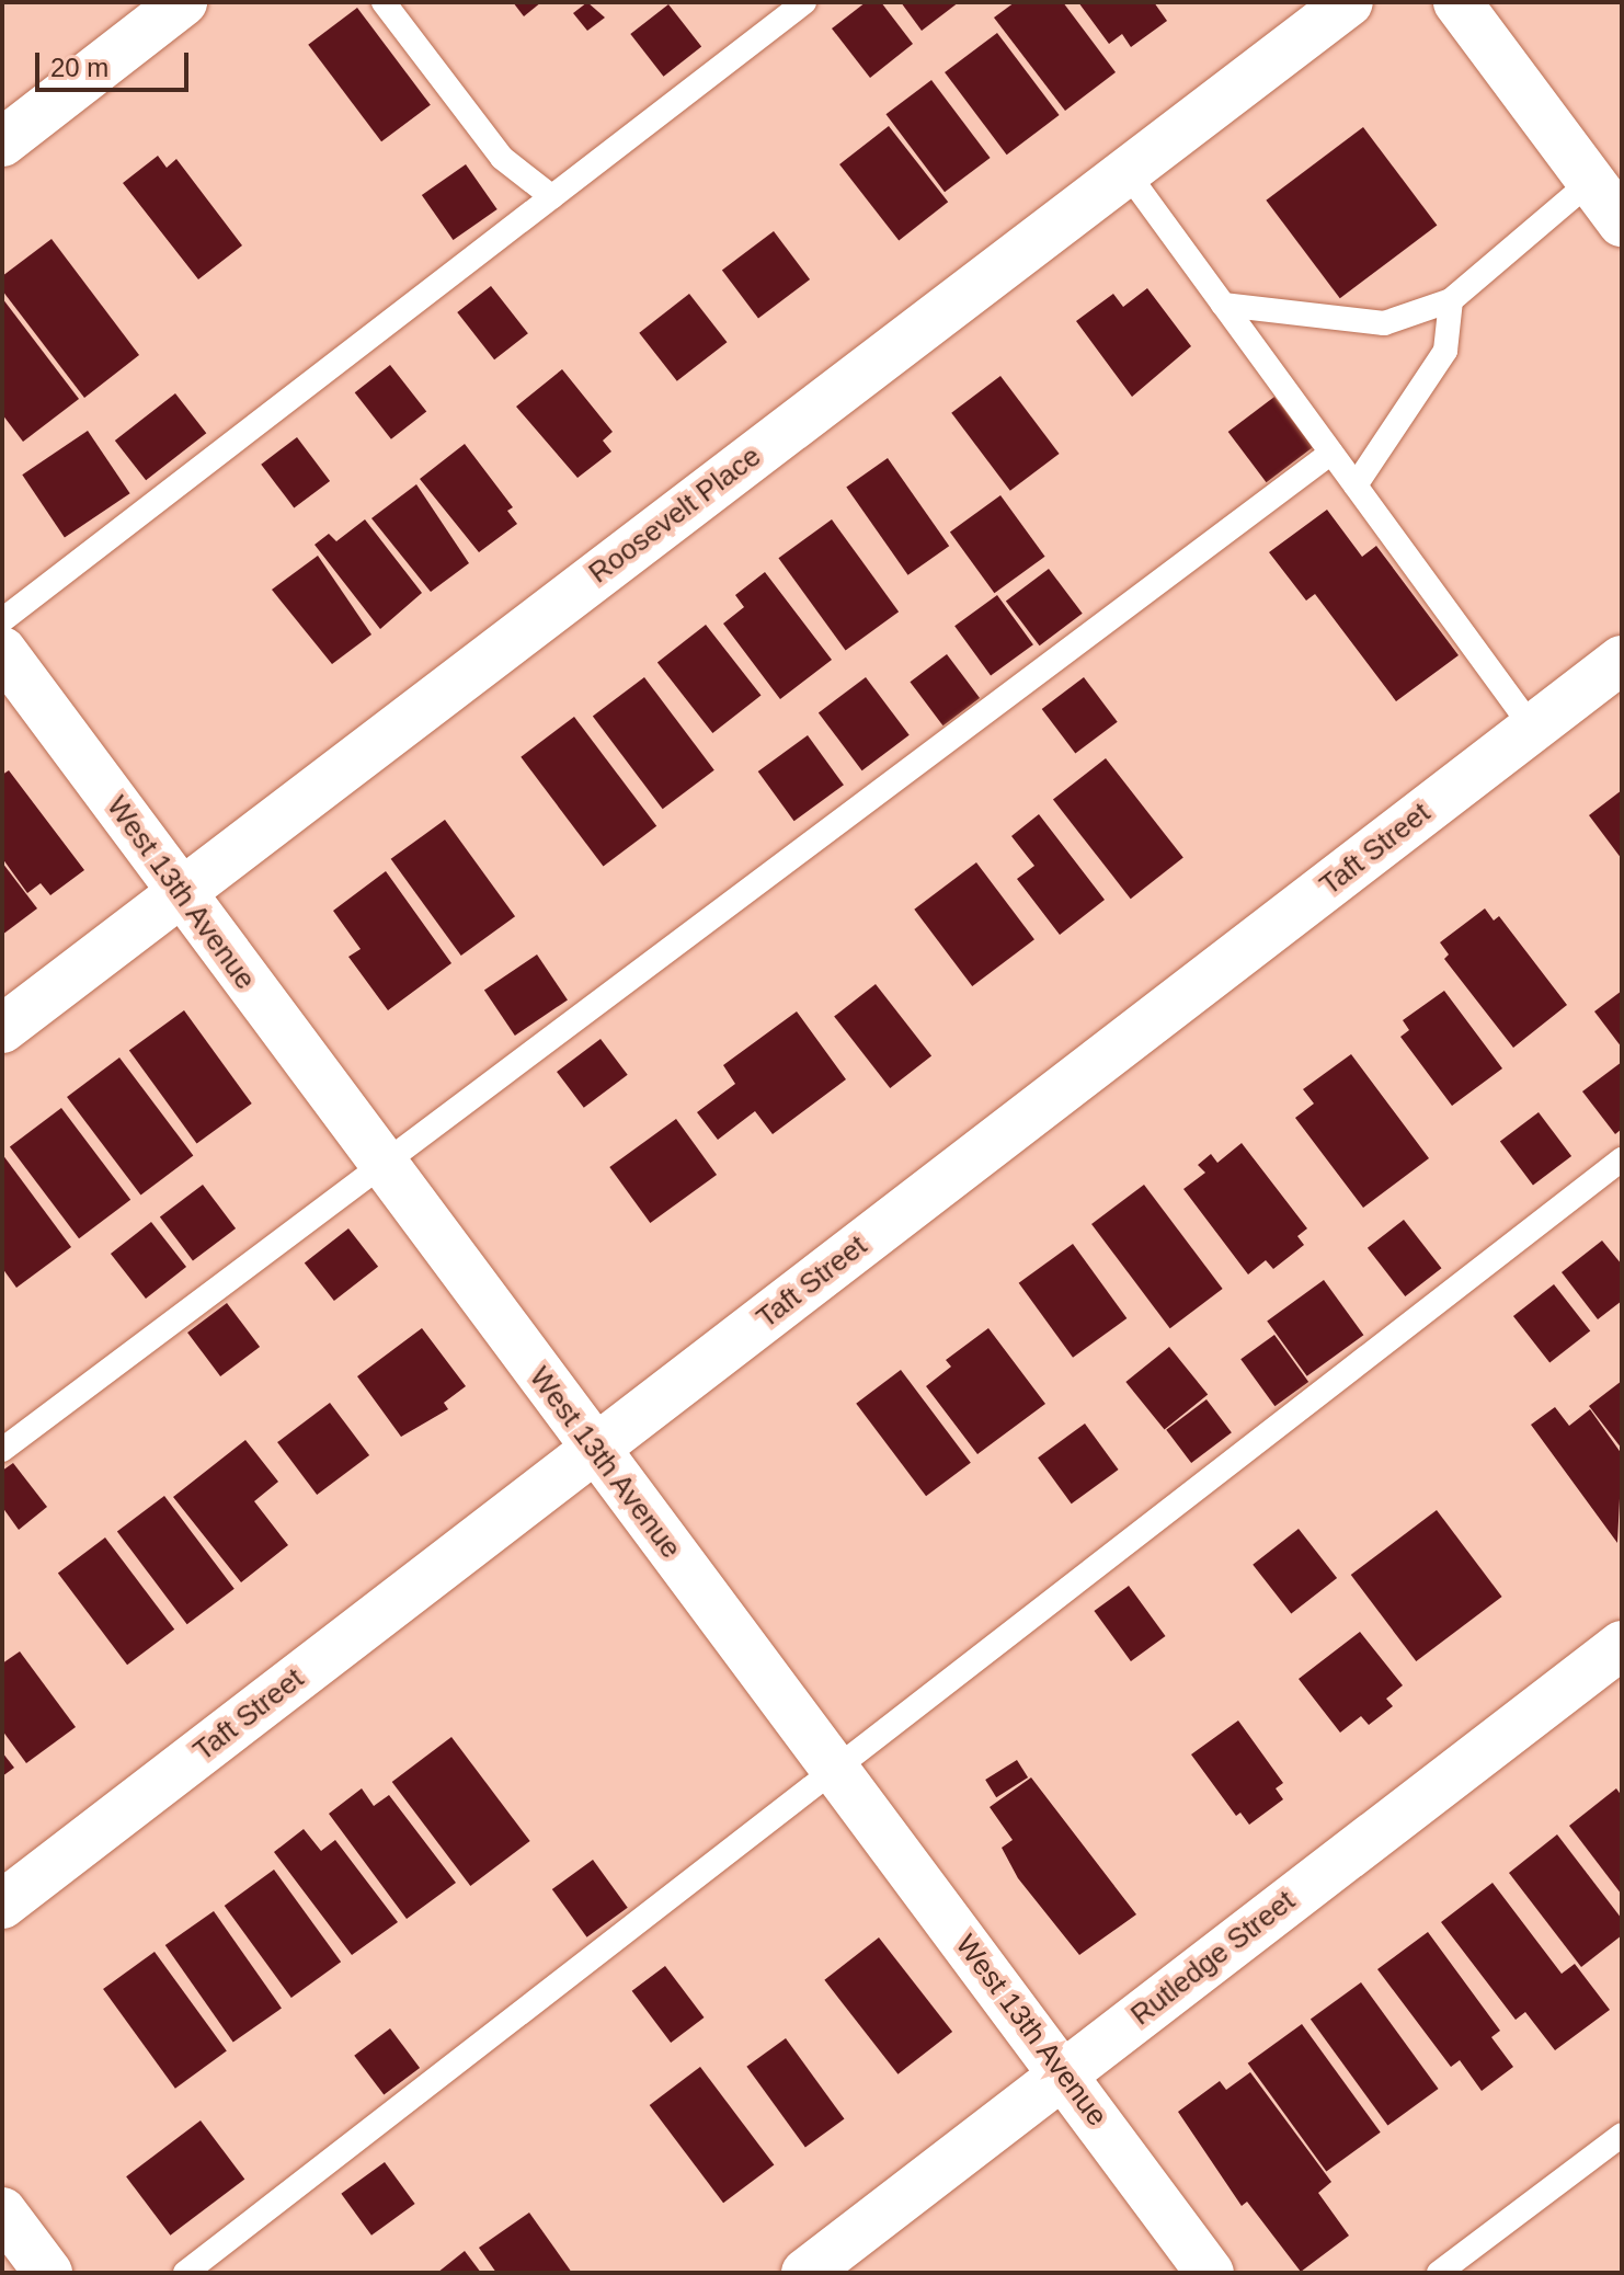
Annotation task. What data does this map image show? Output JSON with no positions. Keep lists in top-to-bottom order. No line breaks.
{"streets":{"street":["Roosevelt Place","Taft Street","West 13th Avenue","Rutledge Street"]},"crossings":[["Roosevelt Place","West 13th Avenue"],["Taft Street","West 13th Avenue"],["West 13th Avenue","Rutledge Street"]],"scale_bar":"20 m"}
